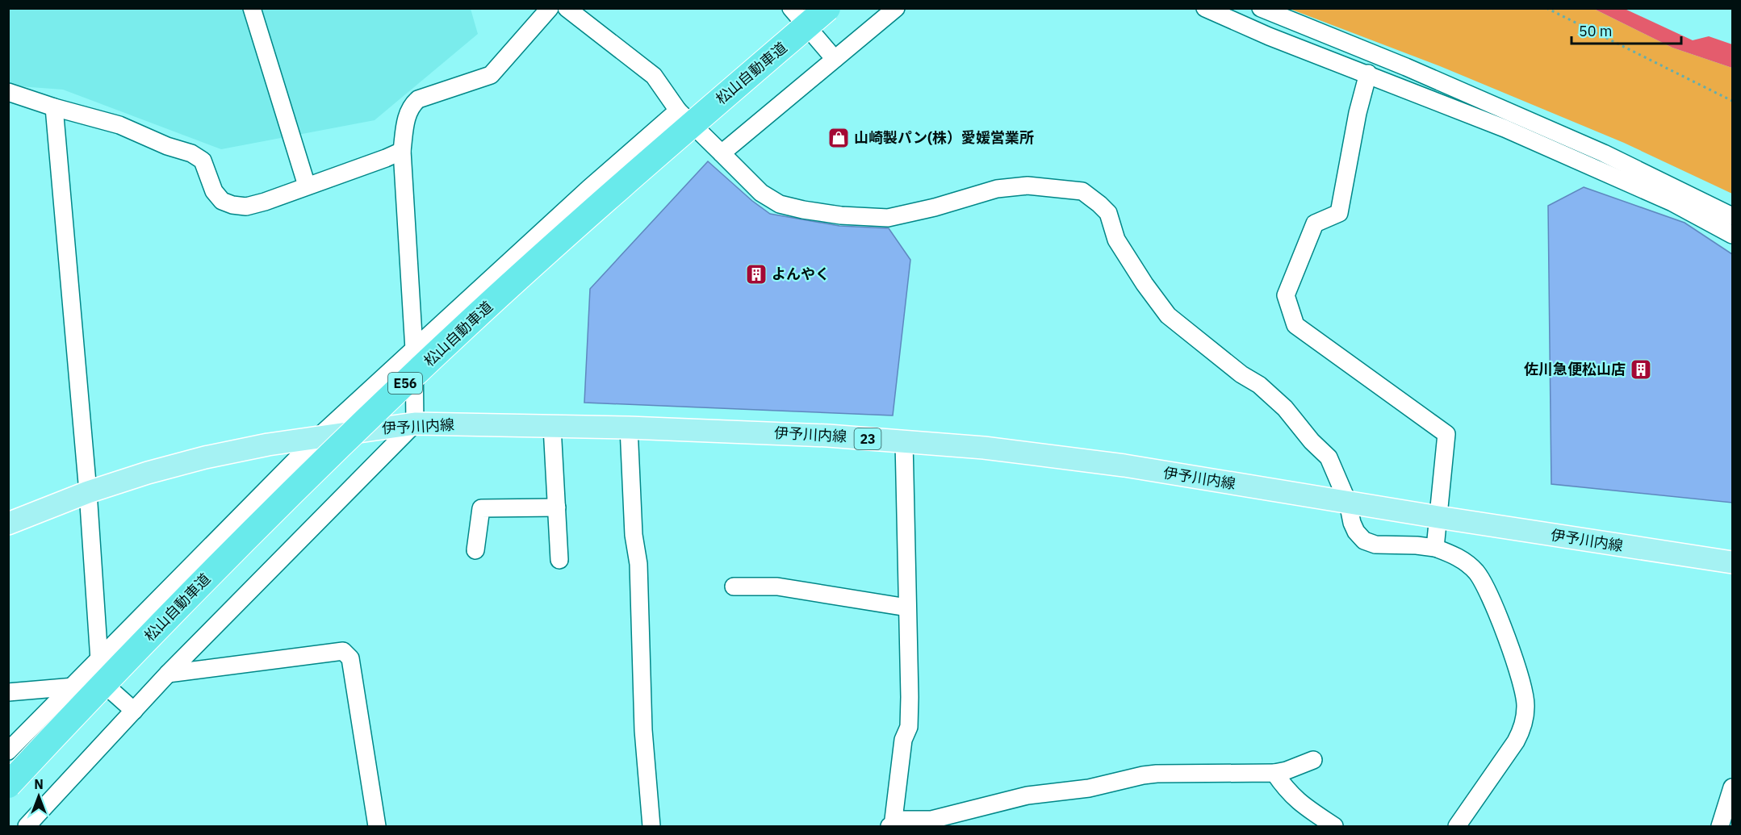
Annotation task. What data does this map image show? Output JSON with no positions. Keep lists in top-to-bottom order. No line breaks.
{"streets":{"highway":["松山自動車道","E56"],"main road":["伊予川内線","23"]},"places":{"shop":["山崎製パン(株）愛媛営業所"],"building":["よんやく","佐川急便松山店"]},"scale_bar":"50 m","north":"top"}
